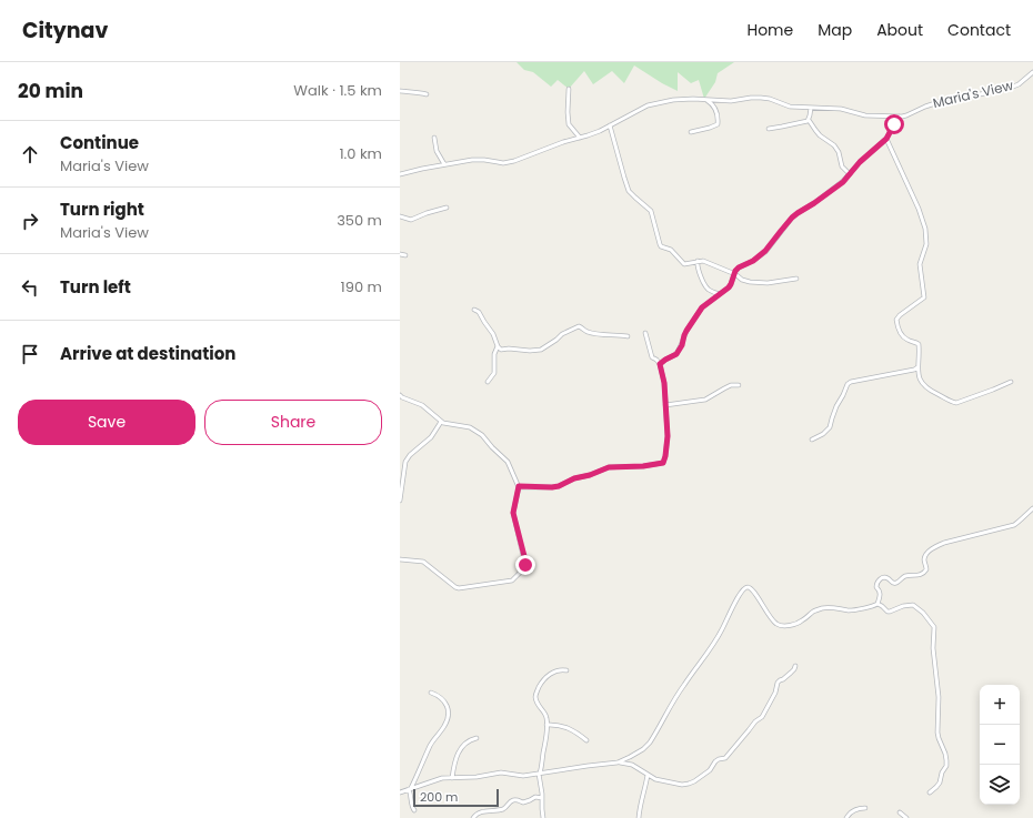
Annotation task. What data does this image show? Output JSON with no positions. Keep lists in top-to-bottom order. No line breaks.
{"streets":{"street":["Maria's View"]},"scale_bar":"200 m","page":{"header":"Citynav","nav":["Home","Map","About","Contact"],"heading":["20 min","Walk · 1.5 km"],"list":[["Continue","Maria's View","1.0 km"],["Turn right","Maria's View","350 m"],["Turn left","190 m"],"Arrive at destination"],"buttons":["Save","Share"],"map_buttons":["+","−"],"scale":"200 m"}}
